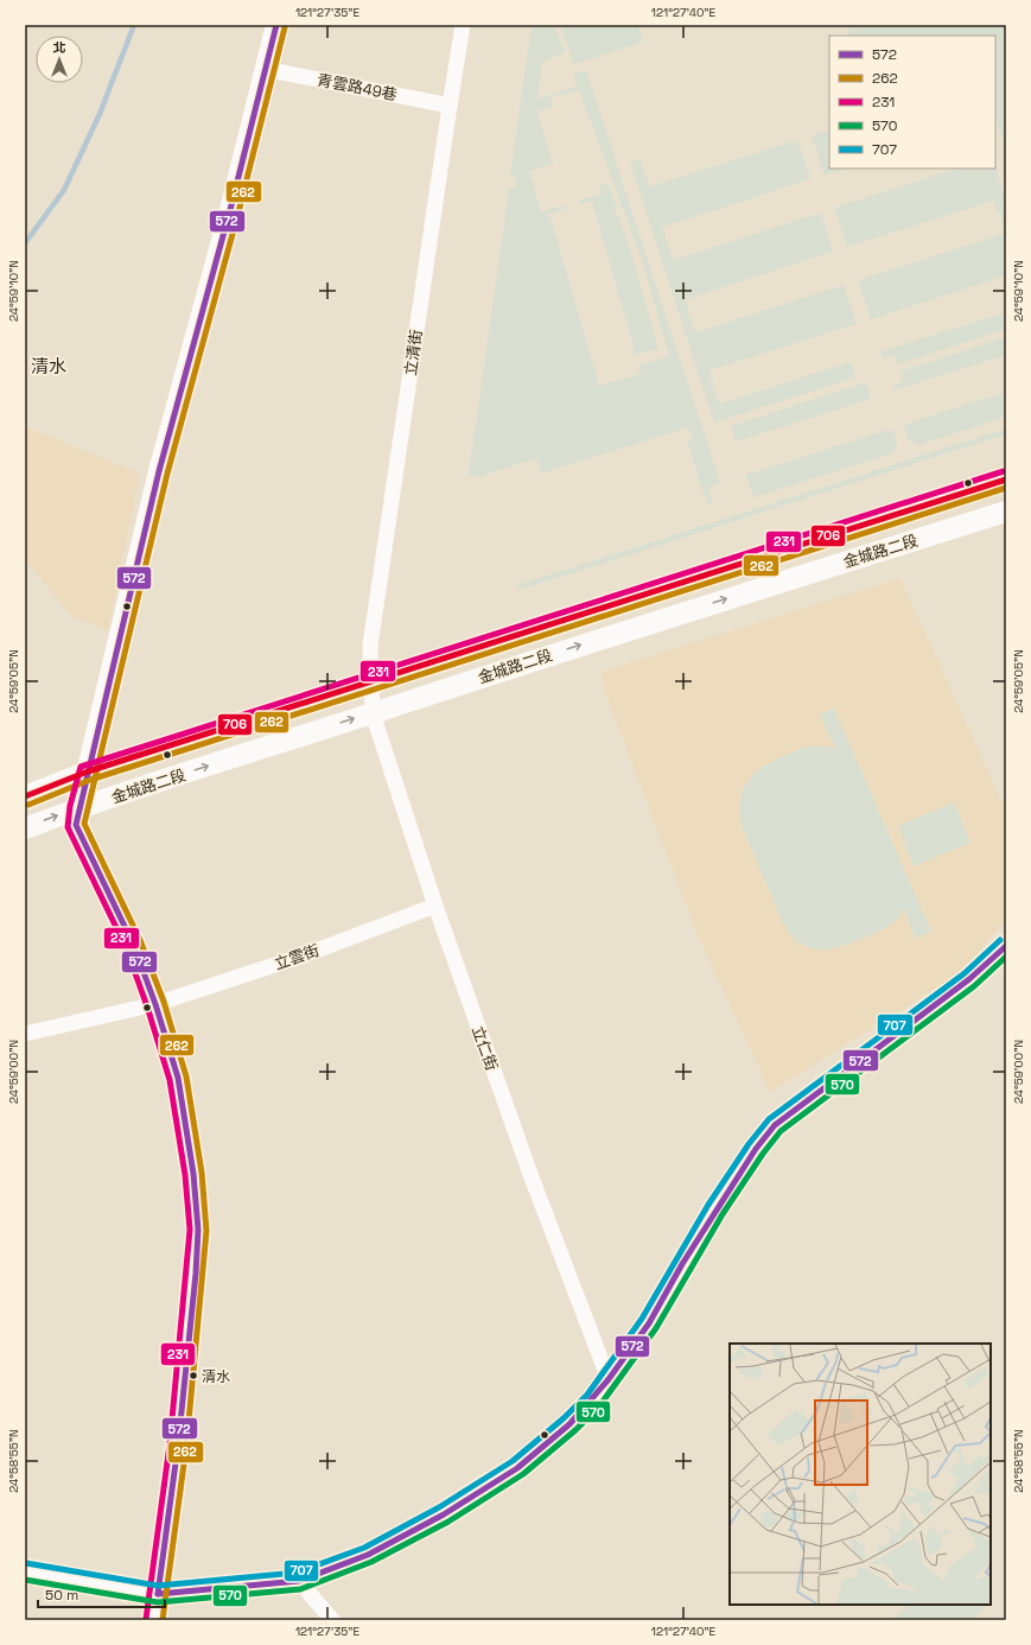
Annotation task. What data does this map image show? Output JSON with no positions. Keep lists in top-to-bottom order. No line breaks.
{"streets":{"street":["青雲路49巷","立清街","金城路二段","立雲街","立仁街"]},"crossings":[["青雲路49巷","立清街"],["立清街","金城路二段"],["立清街","立仁街"],["金城路二段","立仁街"],["立雲街","立仁街"]],"districts":["清水"],"places":["清水"],"lines":["transit line 572","transit line 262","transit line 231","transit line 706","transit line 707","transit line 570"],"legend":["572","262","231","570","707"],"scale_bar":"50 m","north":"top","coordinates":["121°27'35\"E","121°27'40\"E","24°59'10\"N","24°59'05\"N","24°59'00\"N","24°58'55\"N"]}
